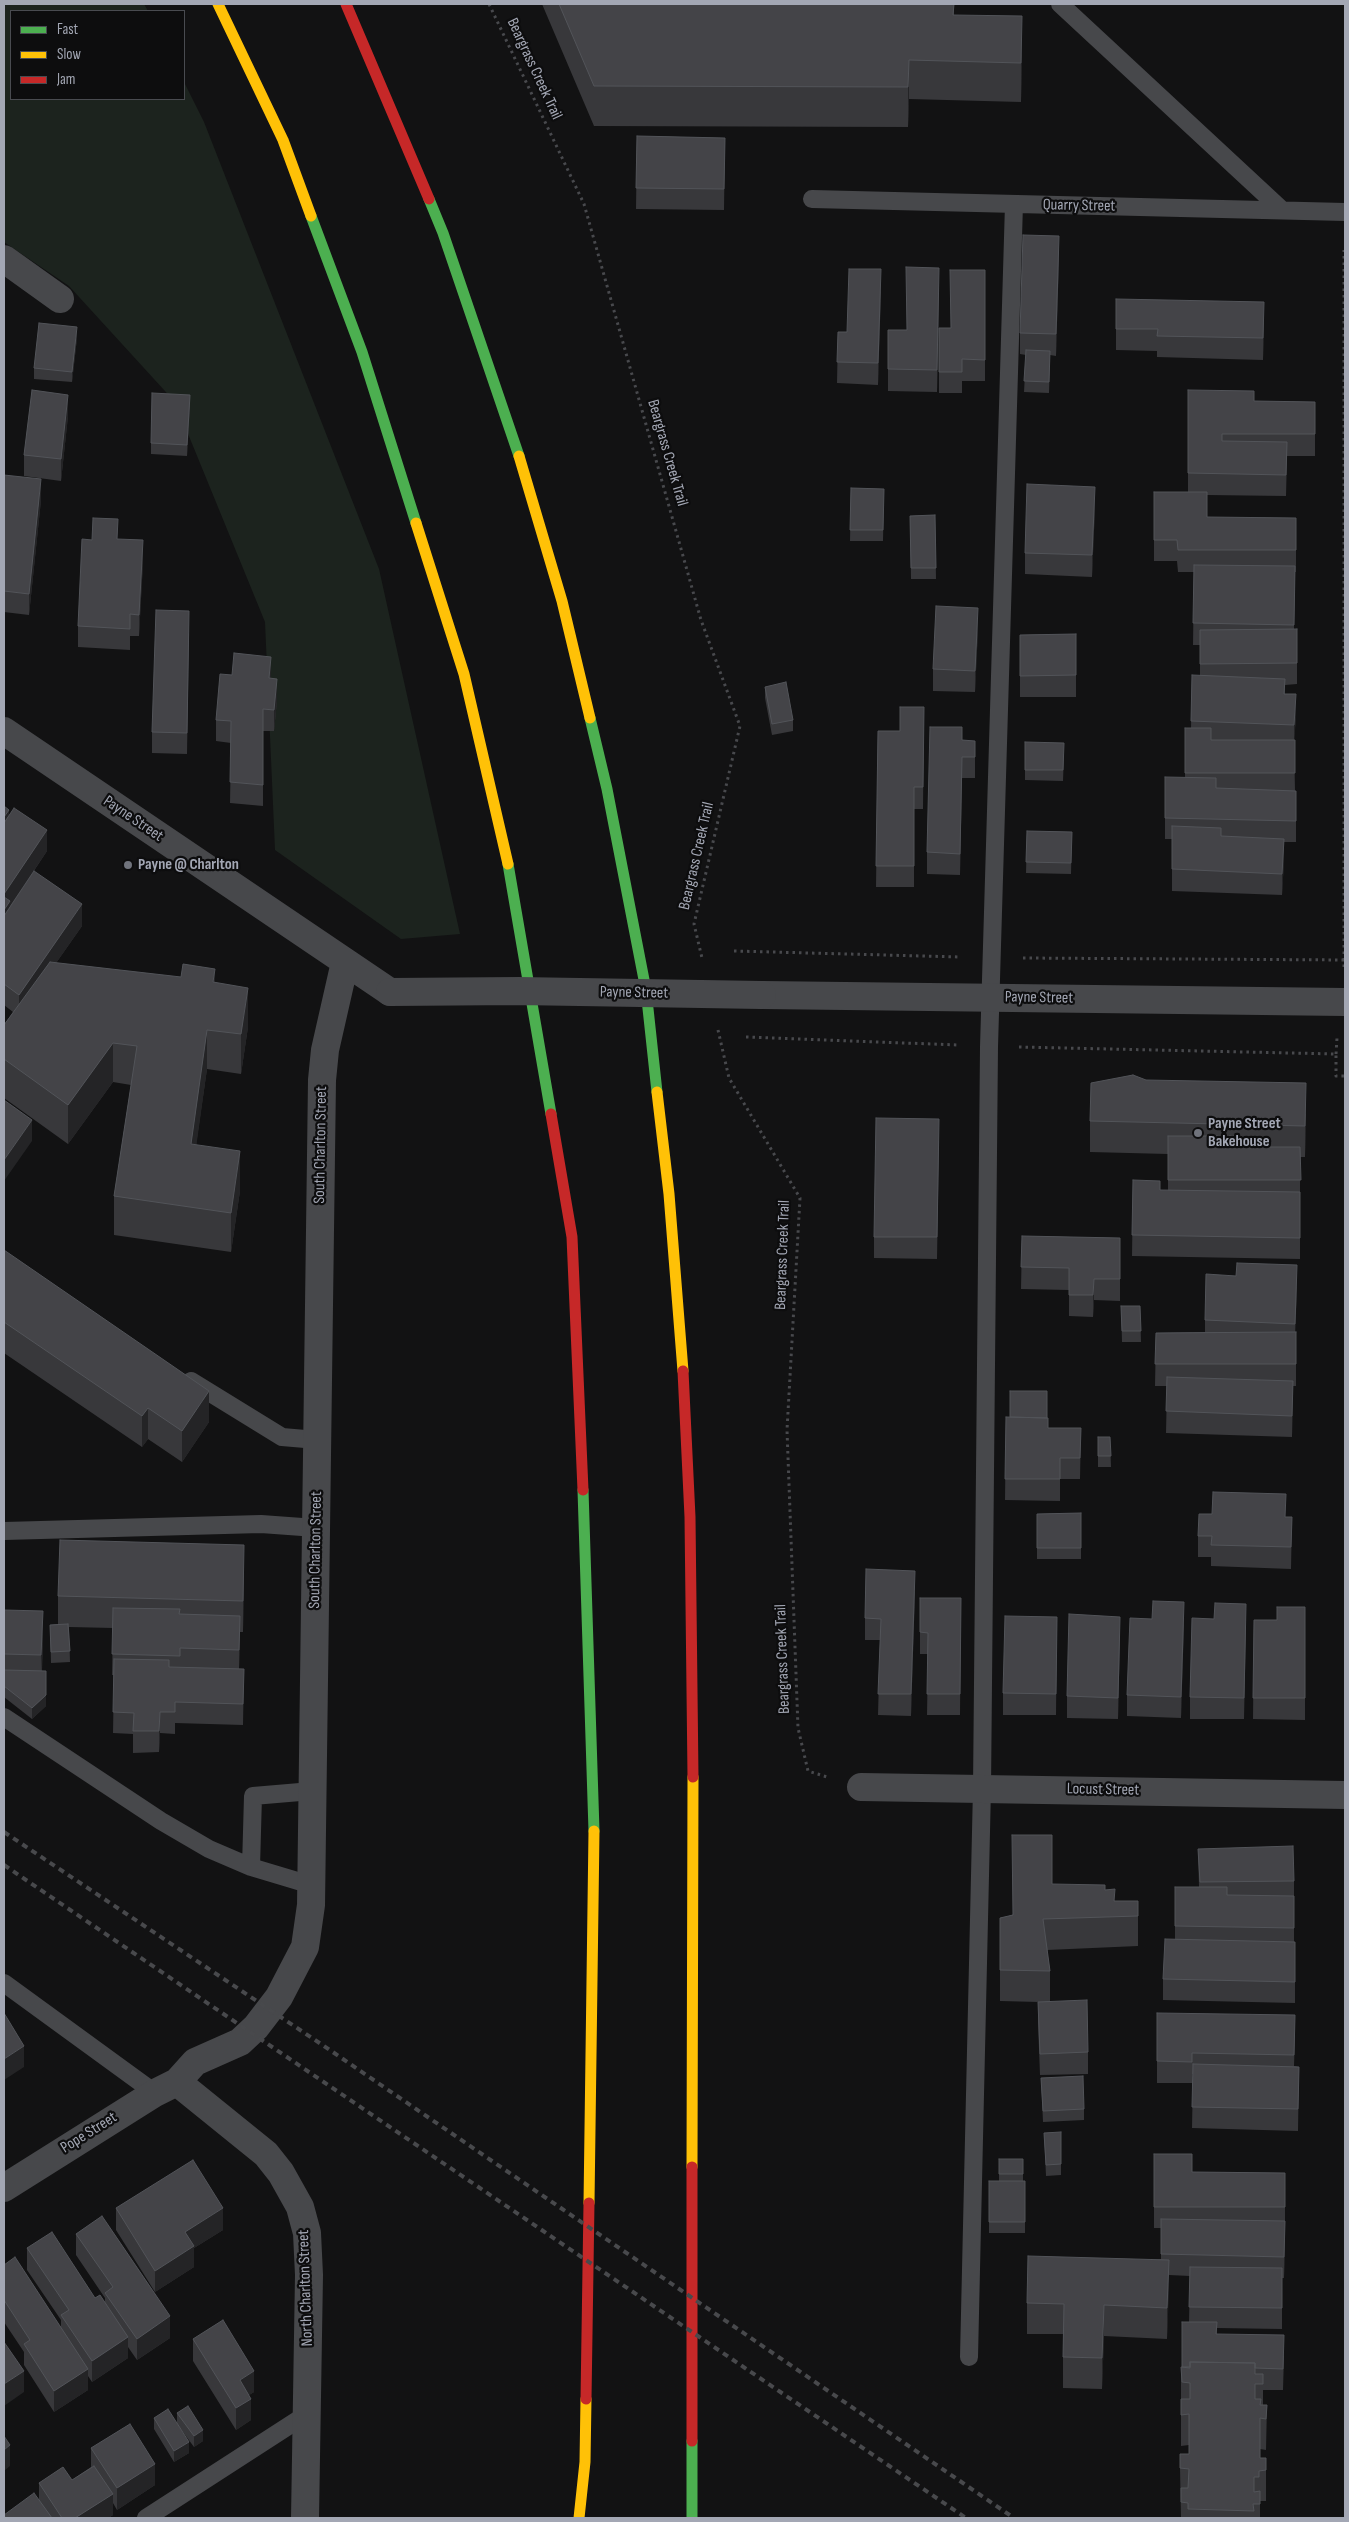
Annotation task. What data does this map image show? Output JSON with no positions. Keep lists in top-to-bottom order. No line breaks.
{"streets":{"street":["Payne Street","South Charlton Street","Locust Street","Pope Street","North Charlton Street"],"lane":["Quarry Street"],"path":["Beargrass Creek Trail"]},"crossings":[["Beargrass Creek Trail","Locust Street"],["Payne Street","South Charlton Street"],["South Charlton Street","Pope Street"],["South Charlton Street","North Charlton Street"],["Pope Street","North Charlton Street"]],"places":["Payne @ Charlton","Payne Street Bakehouse"],"legend":["Fast","Slow","Jam"]}
